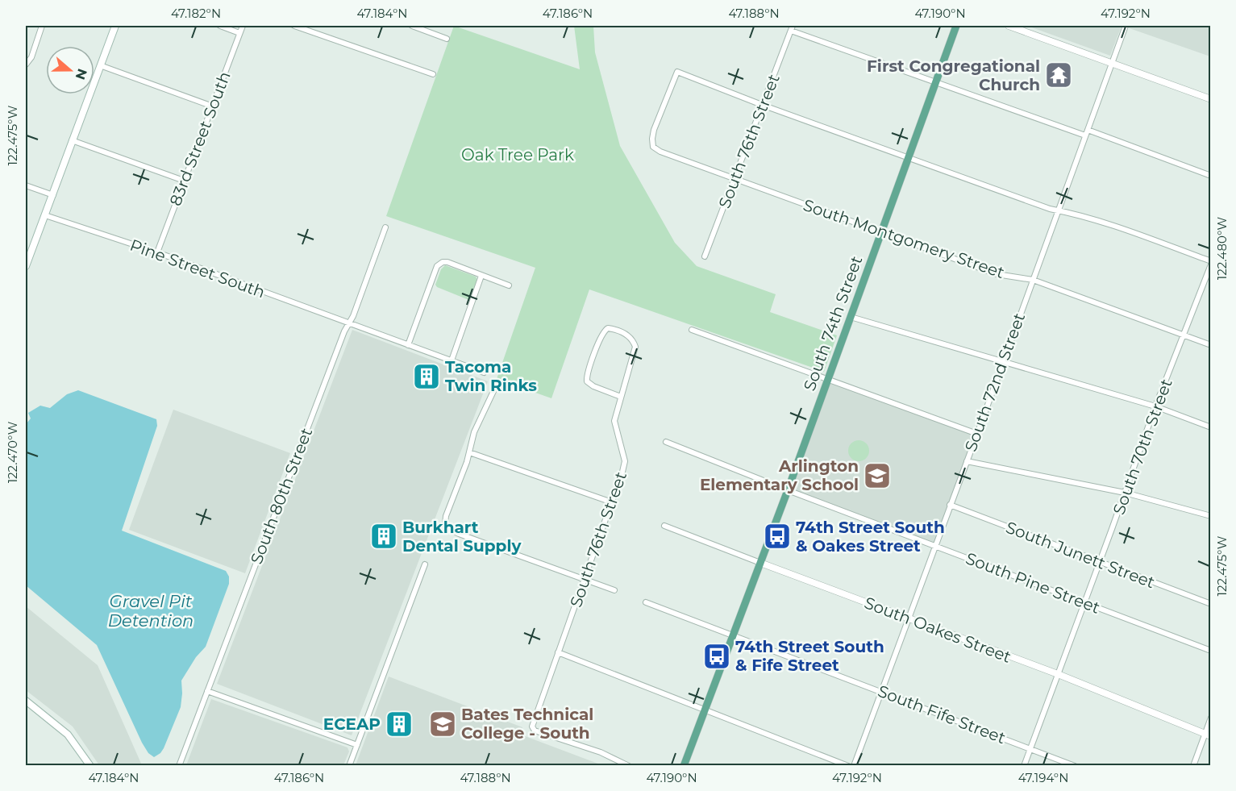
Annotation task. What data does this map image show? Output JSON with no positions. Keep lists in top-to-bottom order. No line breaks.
{"streets":{"main road":["South 74th Street"],"street":["83rd Street South","South 76th Street","South Montgomery Street","Pine Street South","South 72nd Street","South 70th Street","South 80th Street","South Junett Street","South Pine Street","South Oakes Street","South Fife Street"]},"crossings":[["83rd Street South","Pine Street South"],["South 76th Street","South Montgomery Street"],["South Montgomery Street","South 74th Street"],["South Montgomery Street","South 72nd Street"],["South Montgomery Street","South 70th Street"],["Pine Street South","South 80th Street"],["South 74th Street","South Pine Street"],["South 74th Street","South Oakes Street"],["South 74th Street","South Fife Street"],["South 72nd Street","South Junett Street"],["South 72nd Street","South Pine Street"],["South 72nd Street","South Oakes Street"],["South 72nd Street","South Fife Street"],["South 70th Street","South Junett Street"],["South 70th Street","South Pine Street"],["South 70th Street","South Oakes Street"],["South 70th Street","South Fife Street"]],"water":["Gravel Pit Detention"],"parks":["Oak Tree Park"],"places":{"temple":["First Congregational Church"],"building":["Tacoma Twin Rinks","Burkhart Dental Supply","ECEAP"],"school or university":["Arlington Elementary School","Bates Technical College - South"],"bus stop":["74th Street South & Oakes Street","74th Street South & Fife Street"]},"north":"right","coordinates":["47.182°N","47.184°N","47.186°N","47.188°N","47.190°N","47.192°N","122.475°W","122.480°W","122.470°W","47.194°N"]}
